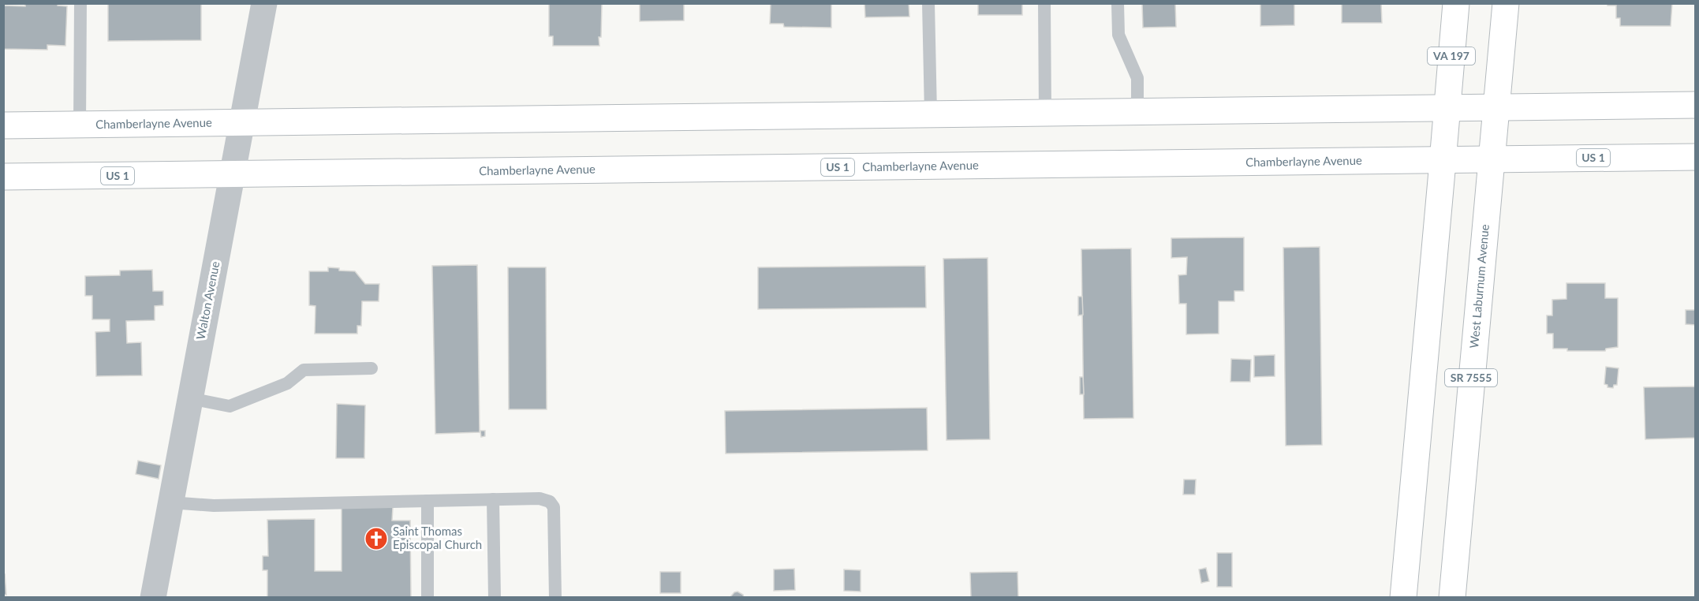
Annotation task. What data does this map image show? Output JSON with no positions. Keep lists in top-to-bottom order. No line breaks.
{"streets":{"main road":["VA 197","Chamberlayne Avenue","US 1","West Laburnum Avenue","SR 7555"],"street":["Walton Avenue"]},"crossings":[["VA 197","Chamberlayne Avenue"],["Chamberlayne Avenue","West Laburnum Avenue"],["Chamberlayne Avenue","Walton Avenue"]],"places":{"church":["Saint Thomas Episcopal Church"]}}
